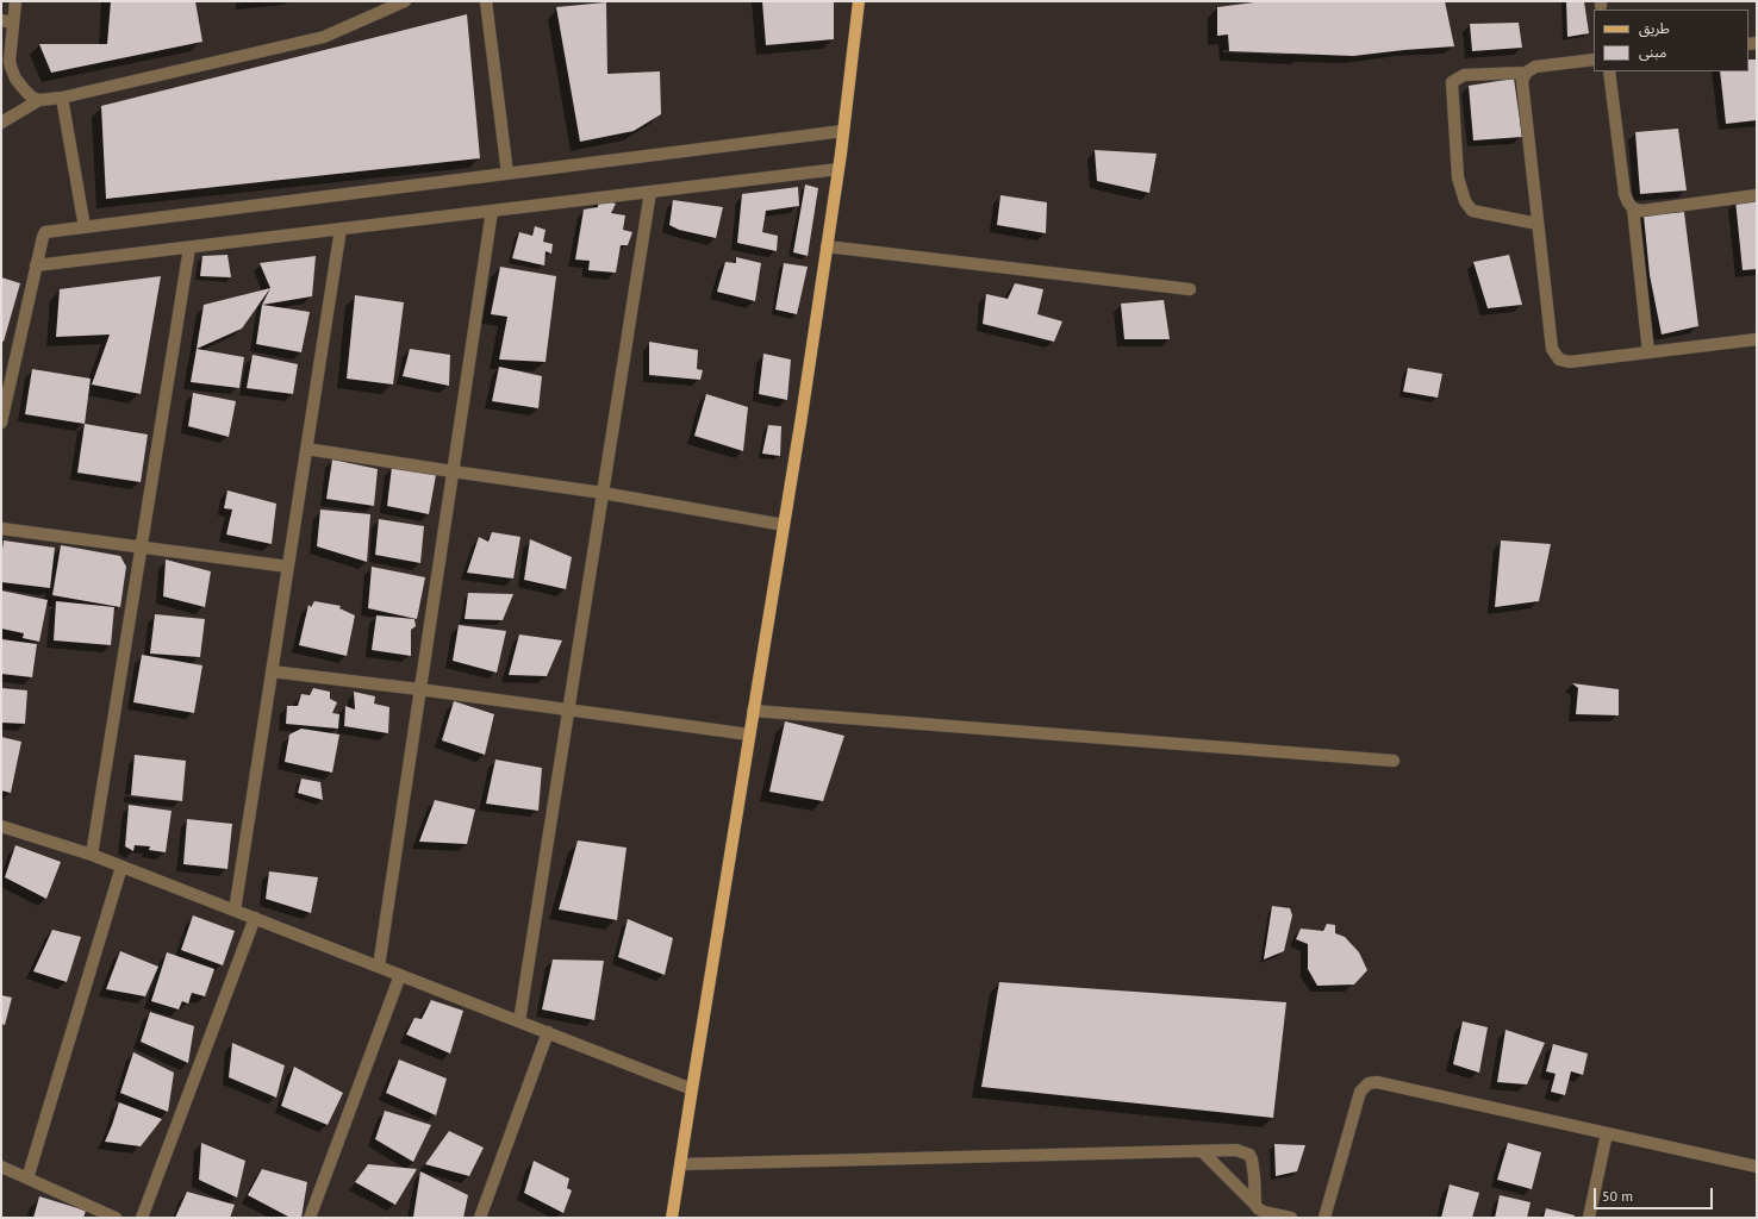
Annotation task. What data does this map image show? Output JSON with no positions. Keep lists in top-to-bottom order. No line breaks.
{"legend":["طريق","مبنى"],"scale_bar":"50 m"}
